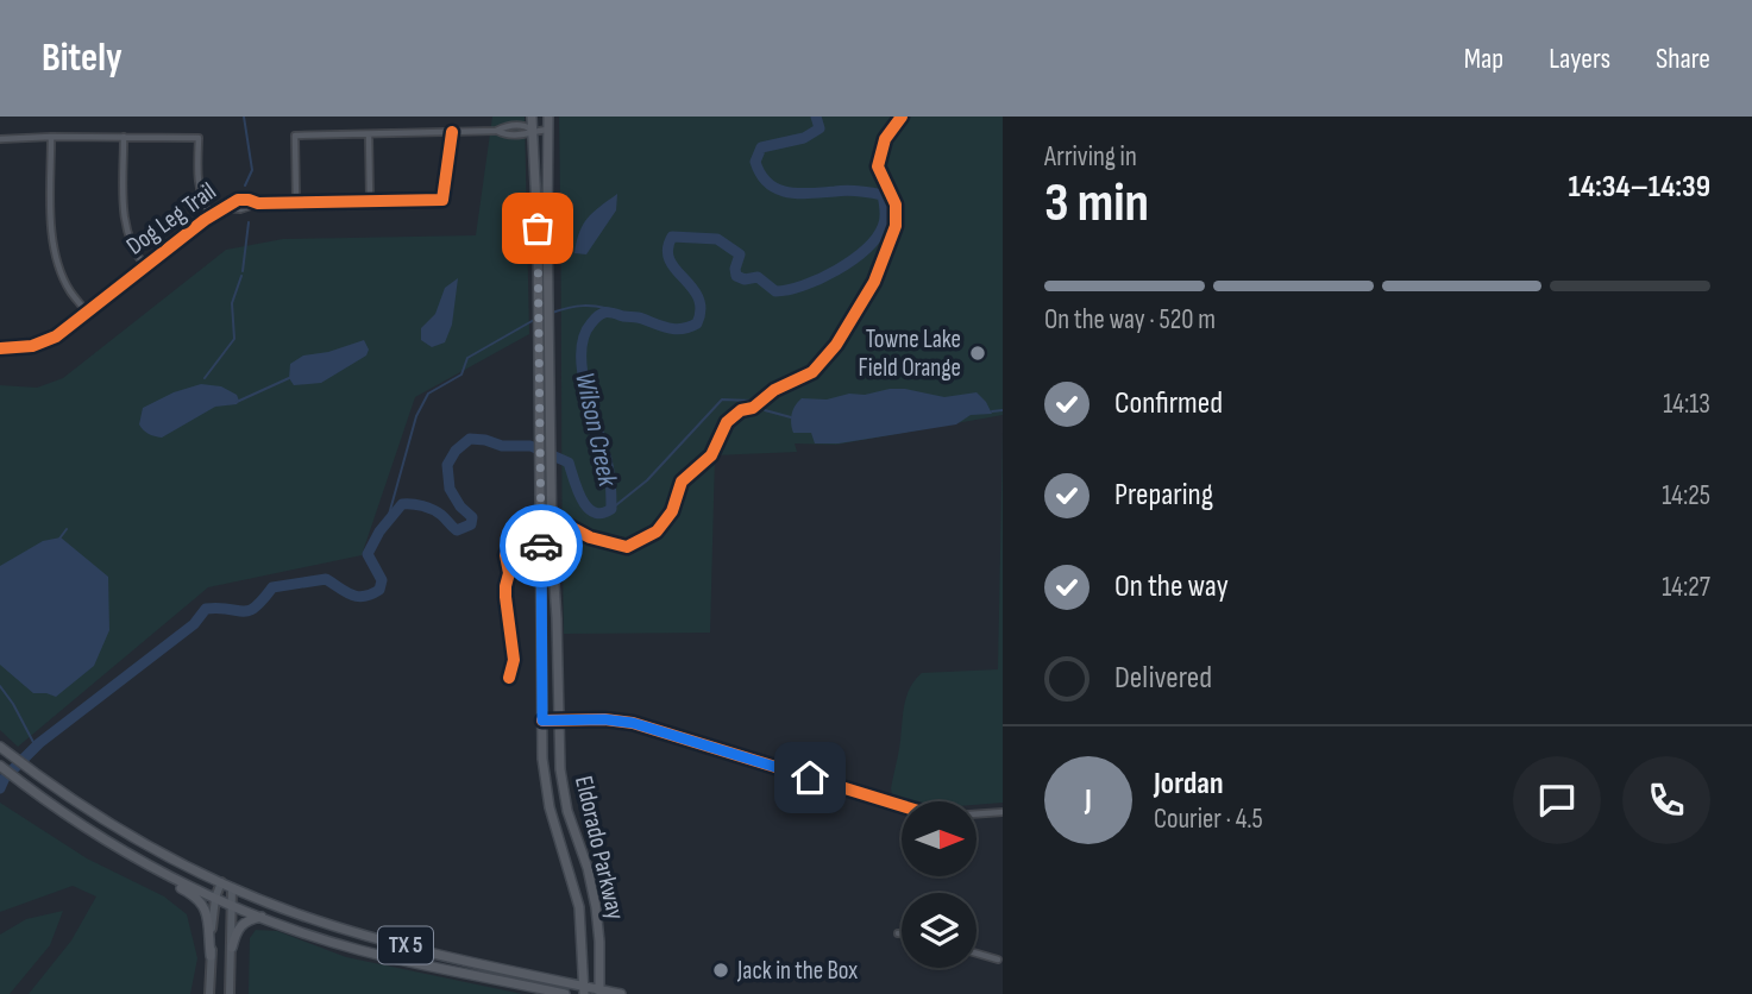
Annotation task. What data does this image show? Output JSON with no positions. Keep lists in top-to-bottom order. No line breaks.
{"streets":{"main road":["Eldorado Parkway","TX 5"],"street":["Dog Leg Trail"]},"crossings":[["Eldorado Parkway","TX 5"]],"water":["Wilson Creek"],"places":["Towne Lake Field Orange","Jack in the Box"],"north":"right","page":{"header":"Bitely","nav":["Map","Layers","Share"],"heading":["3 min","Arriving in","14:34–14:39"],"panel":["Jordan","Courier · 4.5"],"bar":"On the way · 520 m","list":[["Confirmed","14:13"],["Preparing","14:25"],["On the way","14:27"],"Delivered"],"round":"J"}}
